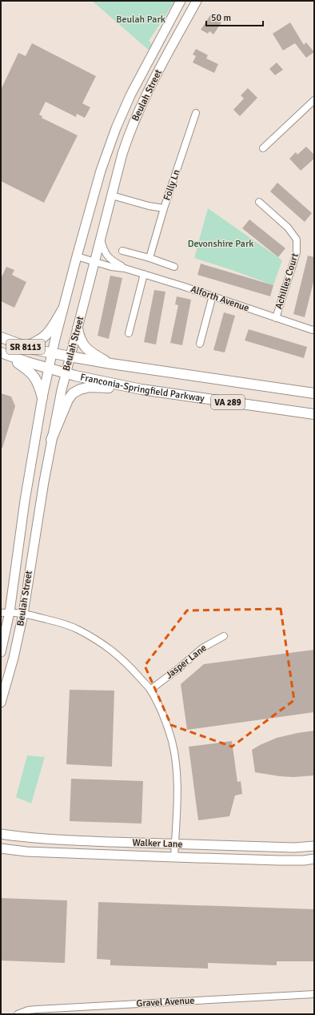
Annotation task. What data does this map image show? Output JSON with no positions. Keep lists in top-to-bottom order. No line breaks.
{"streets":{"main road":["Beulah Street","SR 8113","Franconia-Springfield Parkway","VA 289","Walker Lane"],"street":["Folly Ln","Achilles Court","Alforth Avenue","Jasper Lane","Gravel Avenue"]},"crossings":[["Beulah Street","Alforth Avenue"],["Beulah Street","SR 8113"],["Beulah Street","Franconia-Springfield Parkway"],["Achilles Court","Alforth Avenue"],["SR 8113","Franconia-Springfield Parkway"]],"parks":["Beulah Park","Devonshire Park"],"scale_bar":"50 m"}
